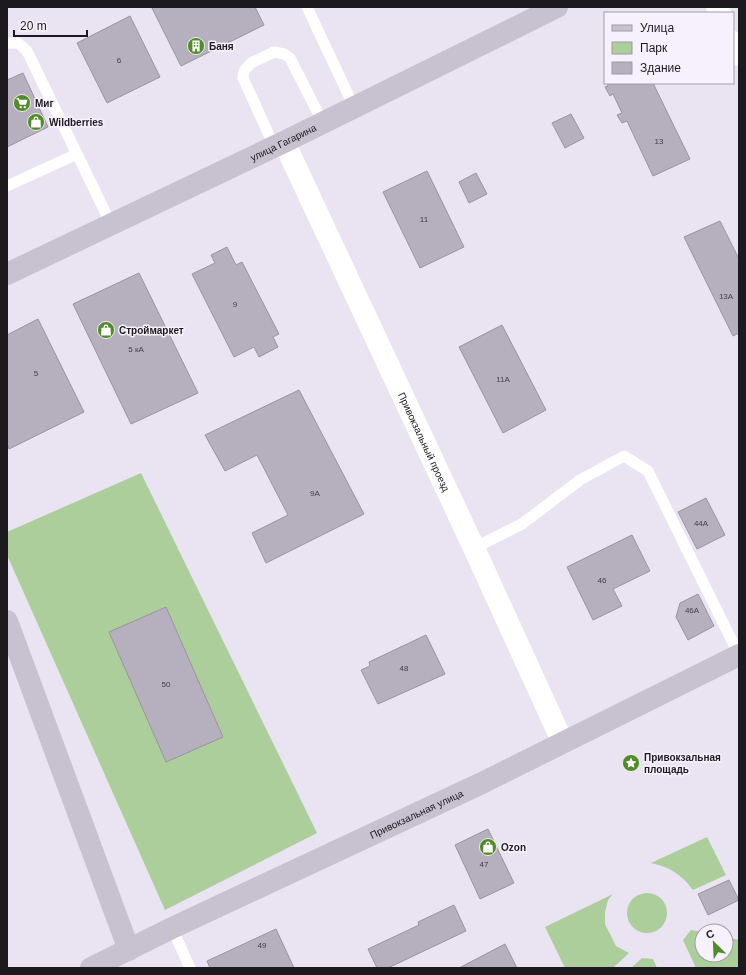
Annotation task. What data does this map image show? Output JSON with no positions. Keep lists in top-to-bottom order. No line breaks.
{"streets":{"street":["улица Гагарина","Привокзальный проезд","Привокзальная улица"]},"crossings":[["улица Гагарина","Привокзальный проезд"],["Привокзальный проезд","Привокзальная улица"]],"places":{"building":["Баня"],"supermarket":["Миг"],"shop":["Wildberries","Строймаркет","Ozon"],"place":["Привокзальная площадь"]},"house_numbers":["6","13","11","13А","9","5 кА","5","11А","9А","44А","46","46А","48","50","47","49"],"legend":["Улица","Парк","Здание"],"scale_bar":"20 m","north":"top left"}
